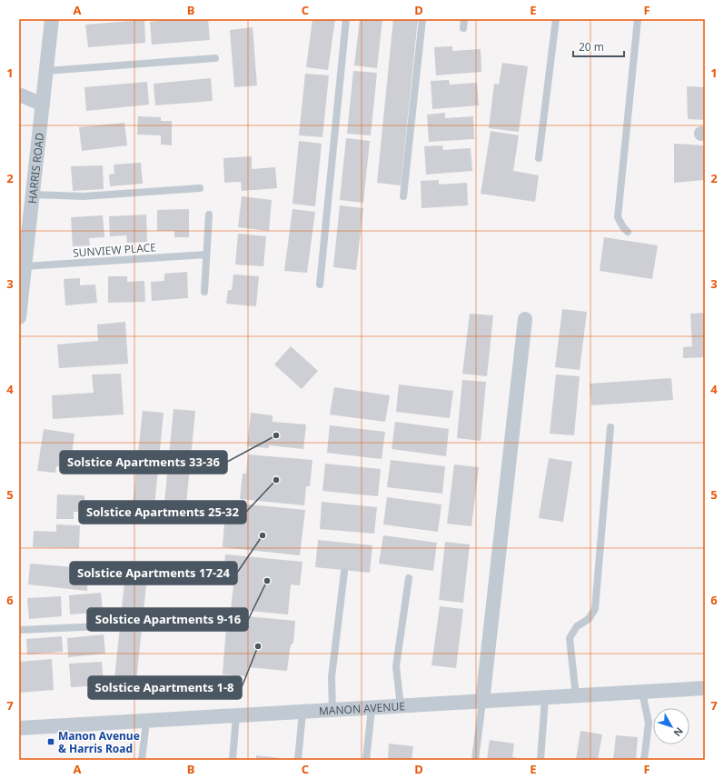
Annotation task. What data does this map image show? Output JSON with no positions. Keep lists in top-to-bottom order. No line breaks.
{"streets":{"street":["HARRIS ROAD","MANON AVENUE"],"lane":["SUNVIEW PLACE"]},"crossings":[["HARRIS ROAD","SUNVIEW PLACE"]],"places":{"other":["Solstice Apartments 33-36","Solstice Apartments 25-32","Solstice Apartments 17-24","Solstice Apartments 9-16","Solstice Apartments 1-8"],"transit":["Manon Avenue & Harris Road"]},"scale_bar":"20 m","north":"bottom right","grid":{"columns":["A","B","C","D","E","F"],"rows":["1","2","3","4","5","6","7"]}}
